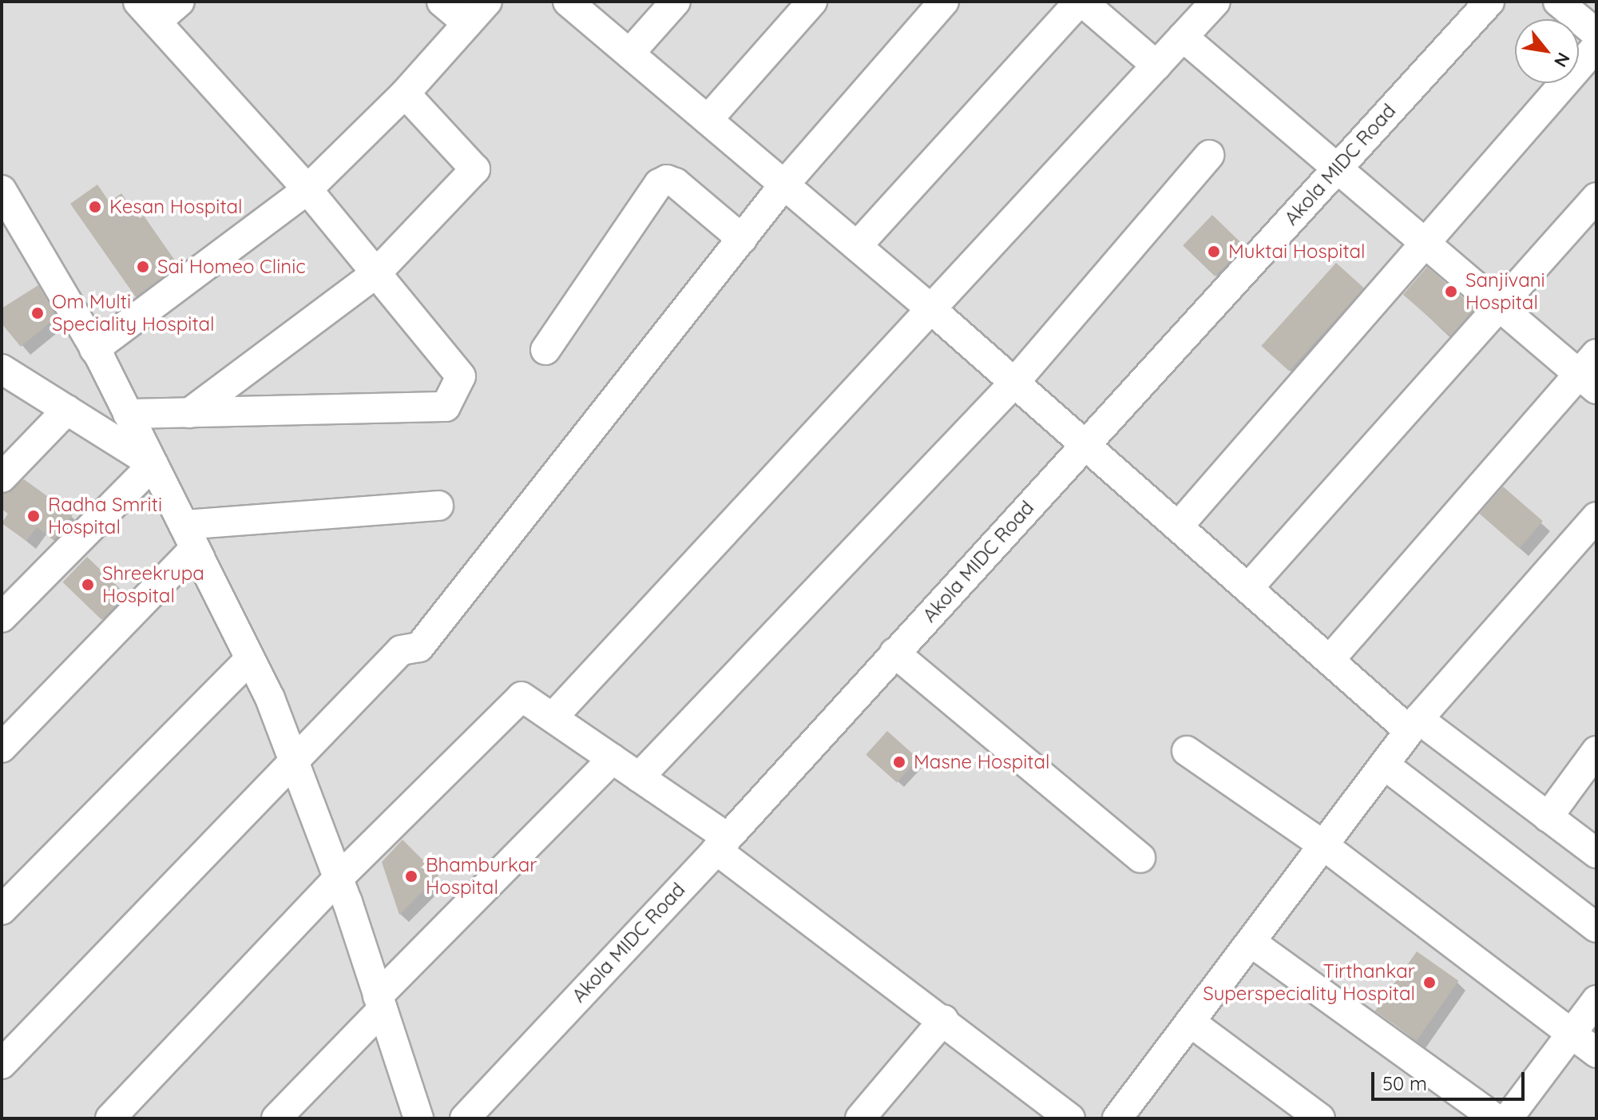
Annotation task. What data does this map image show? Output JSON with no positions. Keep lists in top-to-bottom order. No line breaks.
{"streets":{"street":["Akola MIDC Road"]},"places":["Kesan Hospital","Muktai Hospital","Sai Homeo Clinic","Sanjivani Hospital","Om Multi Speciality Hospital","Radha Smriti Hospital","Shreekrupa Hospital","Masne Hospital","Bhamburkar Hospital","Tirthankar Superspeciality Hospital"],"scale_bar":"50 m","north":"bottom right"}
